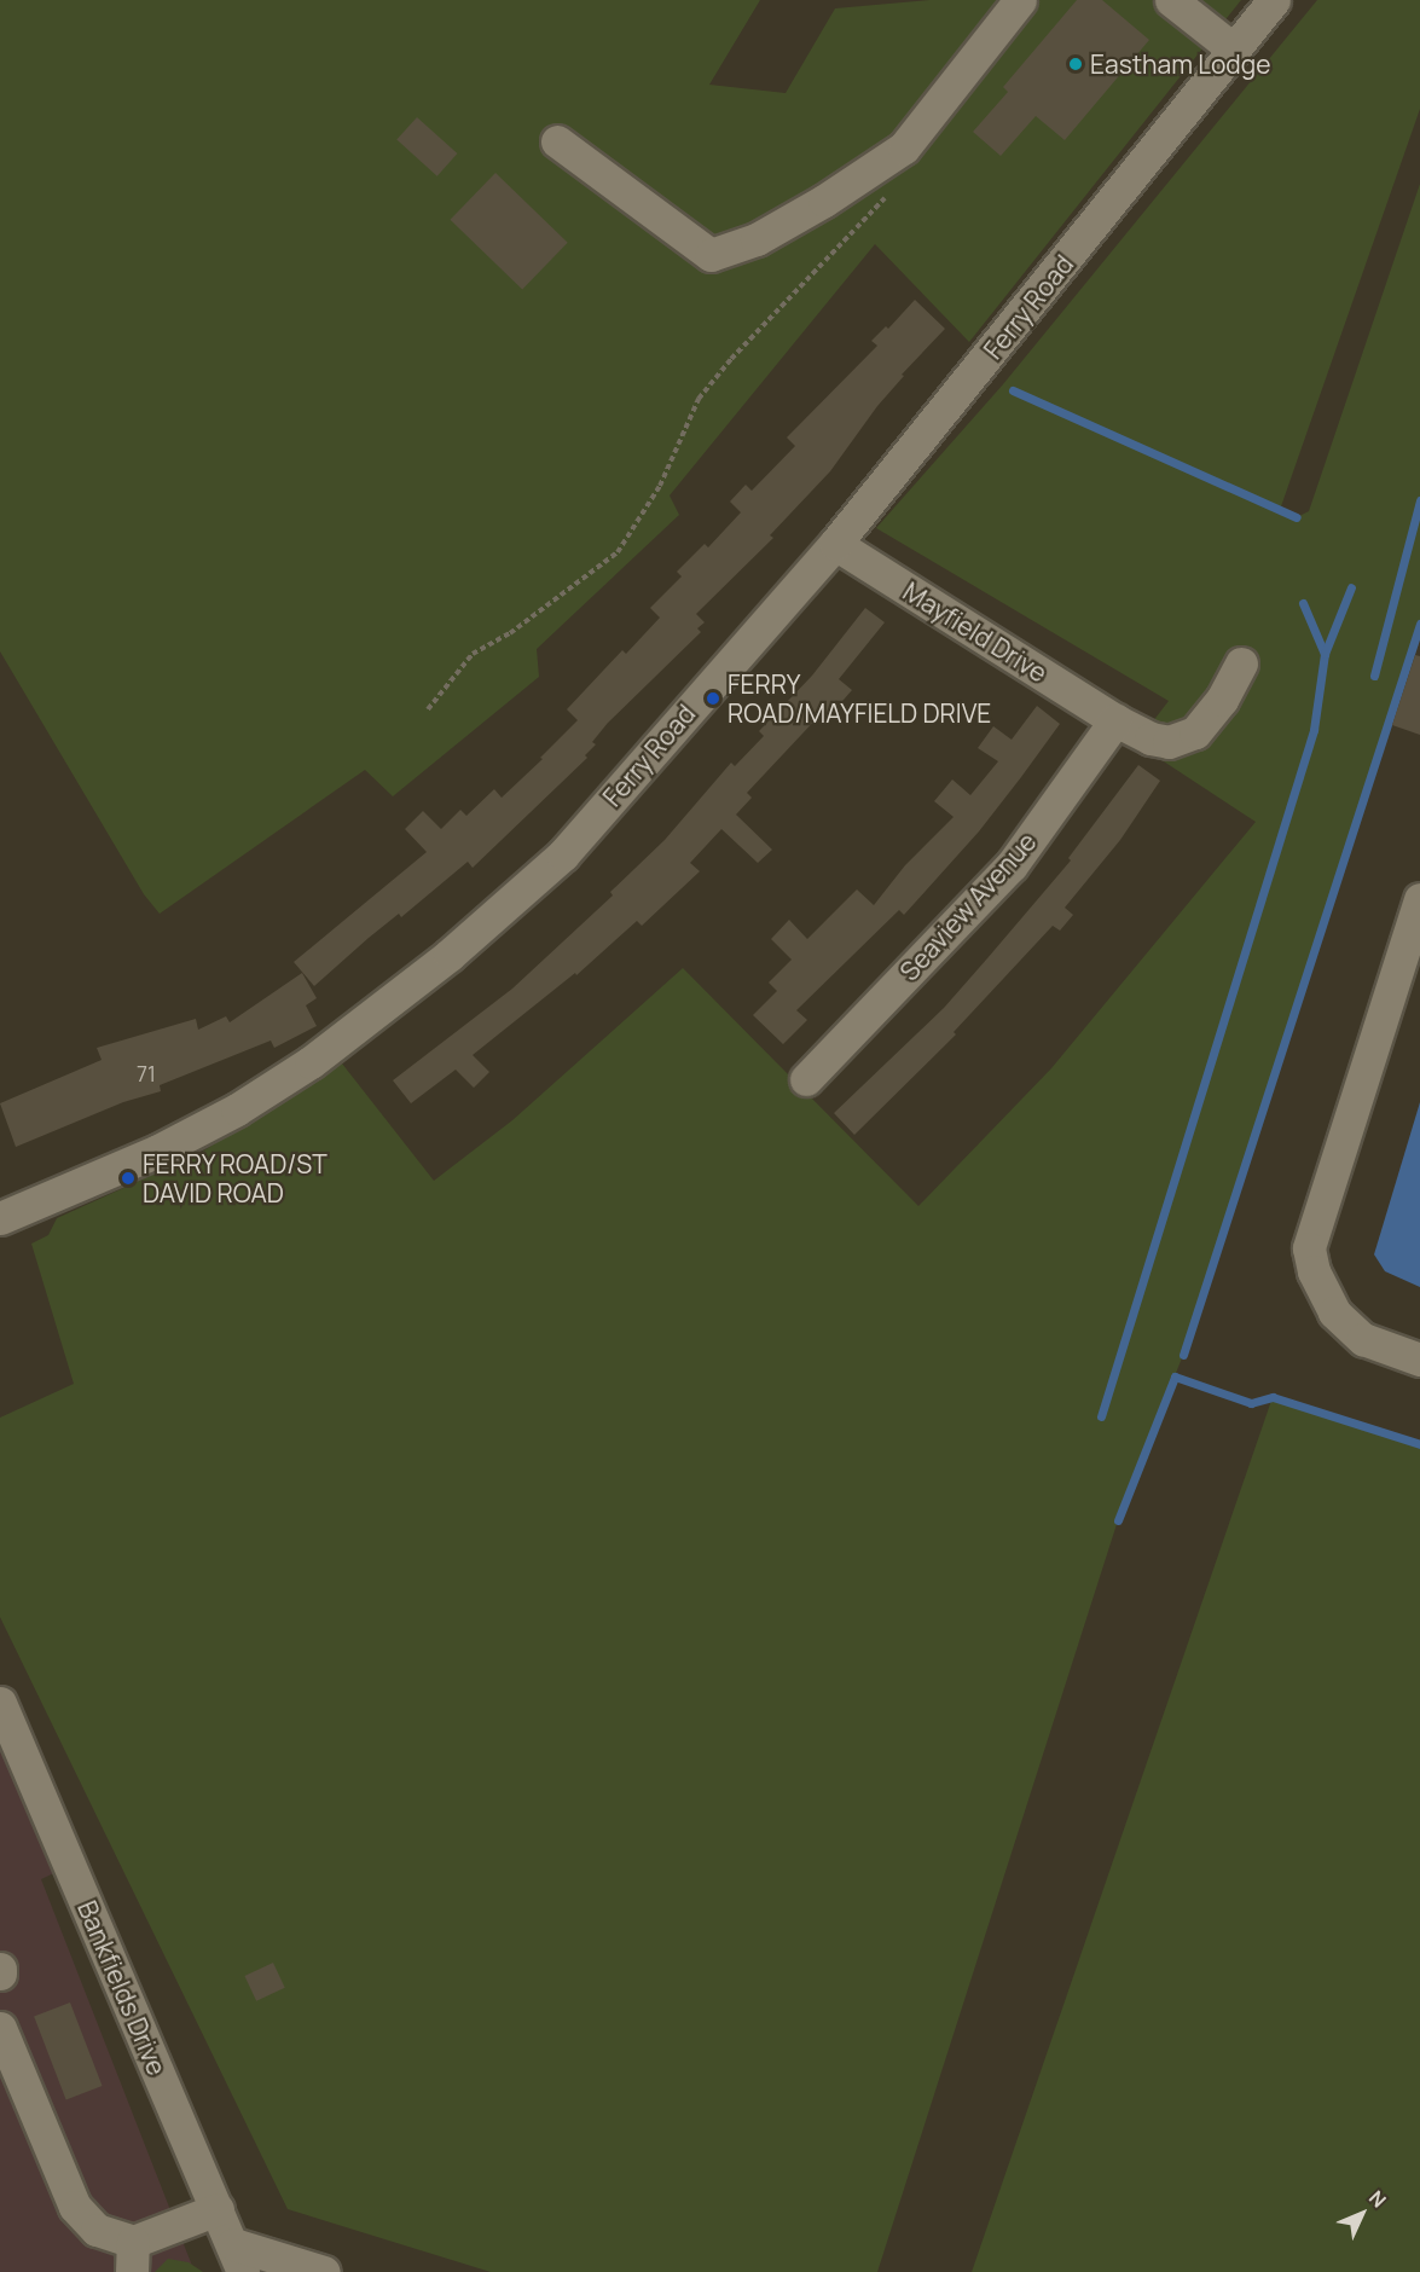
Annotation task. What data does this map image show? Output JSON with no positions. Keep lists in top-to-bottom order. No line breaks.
{"streets":{"street":["Ferry Road","Mayfield Drive","Seaview Avenue","Bankfields Drive"]},"crossings":[["Ferry Road","Mayfield Drive"],["Mayfield Drive","Seaview Avenue"]],"places":["Eastham Lodge","FERRY ROAD/MAYFIELD DRIVE","FERRY ROAD/ST DAVID ROAD"],"house_numbers":["71"],"north":"top right"}
